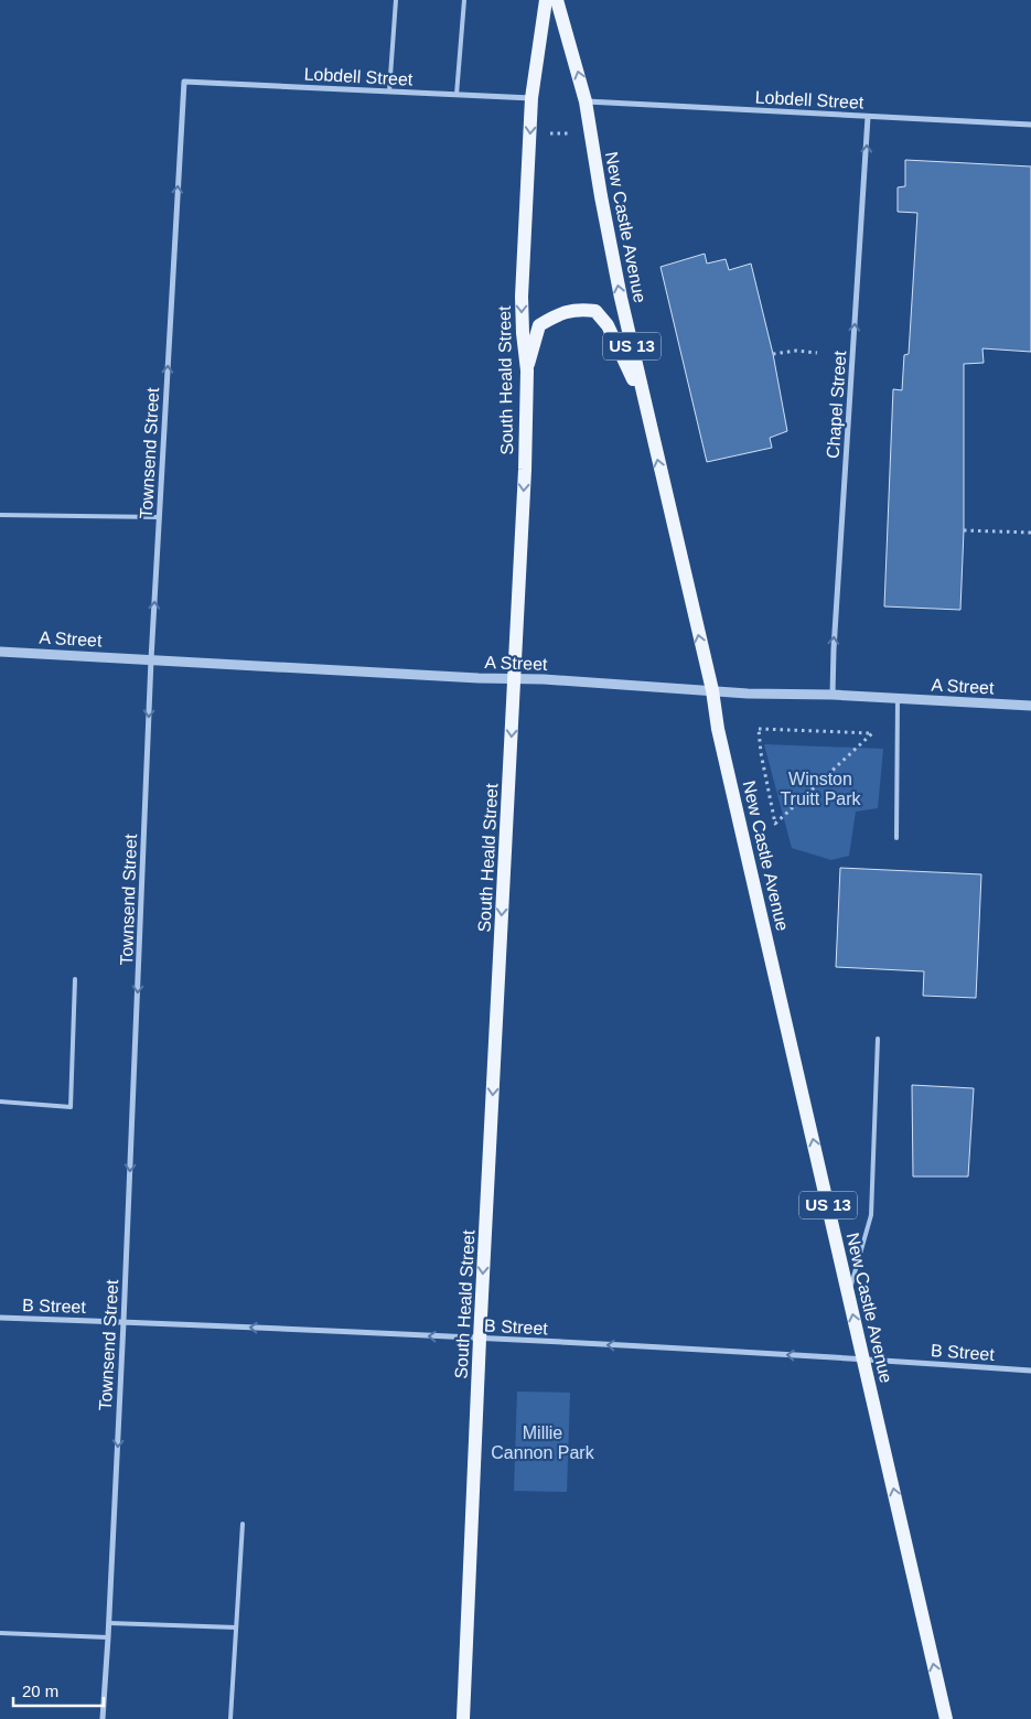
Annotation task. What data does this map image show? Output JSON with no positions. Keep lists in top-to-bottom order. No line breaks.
{"streets":{"main road":["New Castle Avenue","US 13","South Heald Street"],"street":["Lobdell Street","Chapel Street","Townsend Street","A Street","B Street"]},"crossings":[["Lobdell Street","New Castle Avenue"],["Lobdell Street","South Heald Street"],["Lobdell Street","Chapel Street"],["Lobdell Street","Townsend Street"],["New Castle Avenue","A Street"],["New Castle Avenue","B Street"],["South Heald Street","A Street"],["South Heald Street","B Street"],["Chapel Street","A Street"],["Townsend Street","A Street"],["Townsend Street","B Street"]],"one_way":["New Castle Avenue","South Heald Street","Chapel Street","B Street"],"parks":["Winston Truitt Park","Millie Cannon Park"],"scale_bar":"20 m"}
